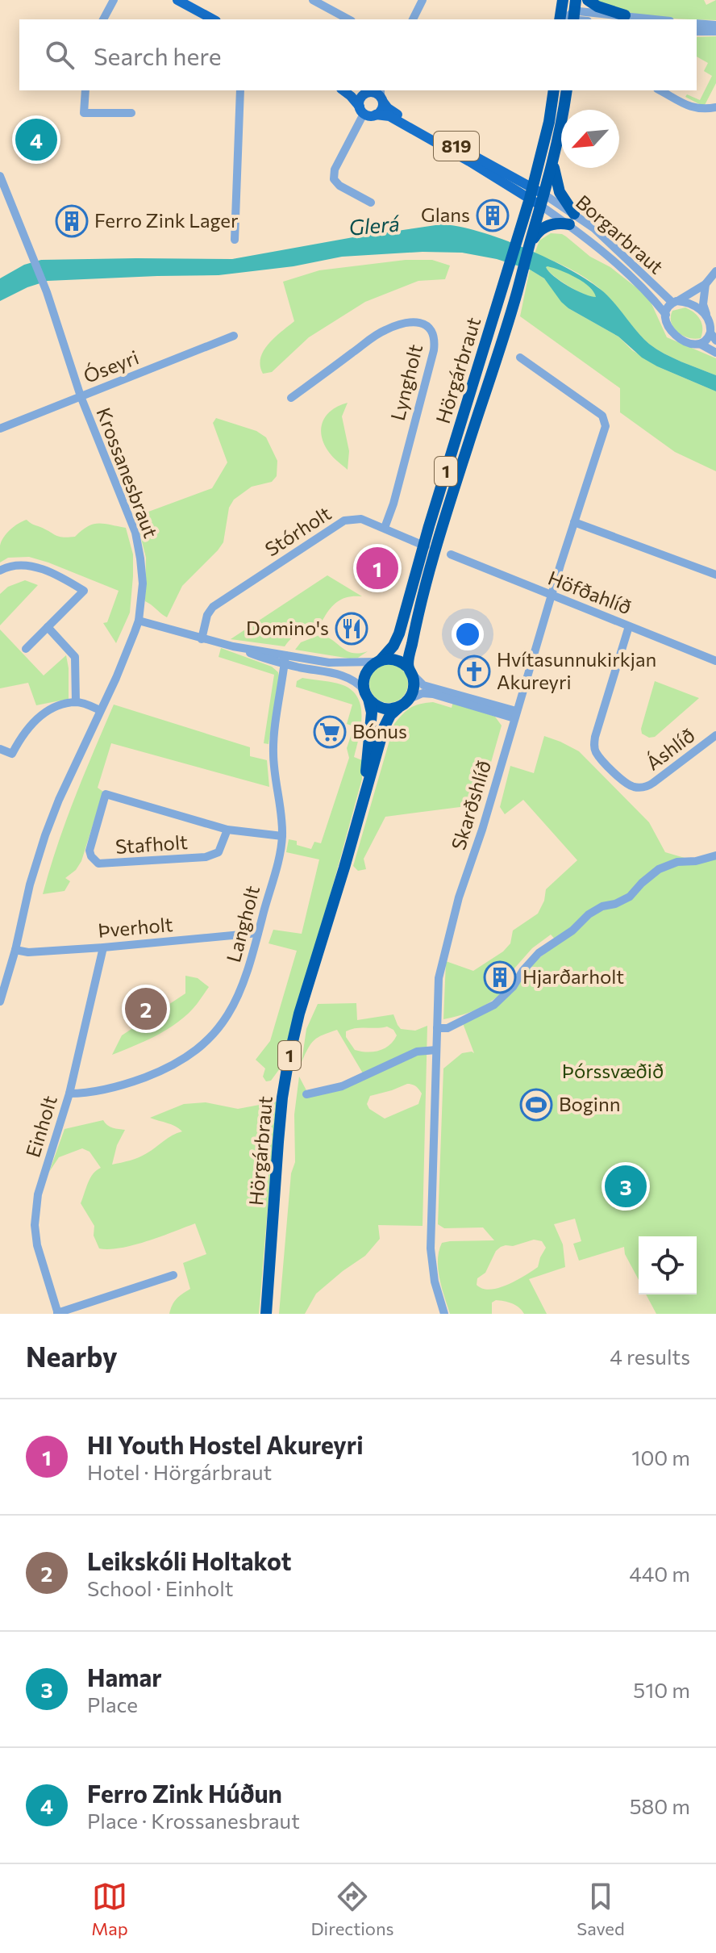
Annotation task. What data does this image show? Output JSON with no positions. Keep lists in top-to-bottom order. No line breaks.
{"streets":{"highway":["Hörgárbraut","1"],"main road":["819"],"street":["Borgarbraut","Óseyri","Lyngholt","Krossanesbraut","Stórholt","Höfðahlíð","Áshlíð","Skarðshlíð","Stafholt","Langholt","Þverholt","Einholt"]},"crossings":[["819","Borgarbraut"],["819","Hörgárbraut"],["819","1"],["Borgarbraut","Hörgárbraut"],["Borgarbraut","1"],["Óseyri","Krossanesbraut"],["Hörgárbraut","1"],["Hörgárbraut","Stórholt"],["Lyngholt","Stórholt"],["Krossanesbraut","Þverholt"],["Höfðahlíð","Áshlíð"],["Höfðahlíð","Skarðshlíð"],["Langholt","Þverholt"],["Langholt","Einholt"],["Þverholt","Einholt"]],"water":["Glerá"],"parks":["Þórssvæðið"],"places":{"building":["Glans","Ferro Zink Lager","Hjarðarholt"],"restaurant":["Domino's"],"church":["Hvítasunnukirkjan Akureyri"],"supermarket":["Bónus"],"sports":["Boginn"]},"north":"bottom left","page":{"search":"Search here","pins":["4","1","2","3"],"heading":["Nearby","4 results"],"list":[{"mark":"1","name":"HI Youth Hostel Akureyri","note":"Hotel · Hörgárbraut","value":"100 m"},{"mark":"2","name":"Leikskóli Holtakot","note":"School · Einholt","value":"440 m"},{"mark":"3","name":"Hamar","note":"Place","value":"510 m"},{"mark":"4","name":"Ferro Zink Húðun","note":"Place · Krossanesbraut","value":"580 m"}],"nav":["Map","Directions","Saved"]}}
